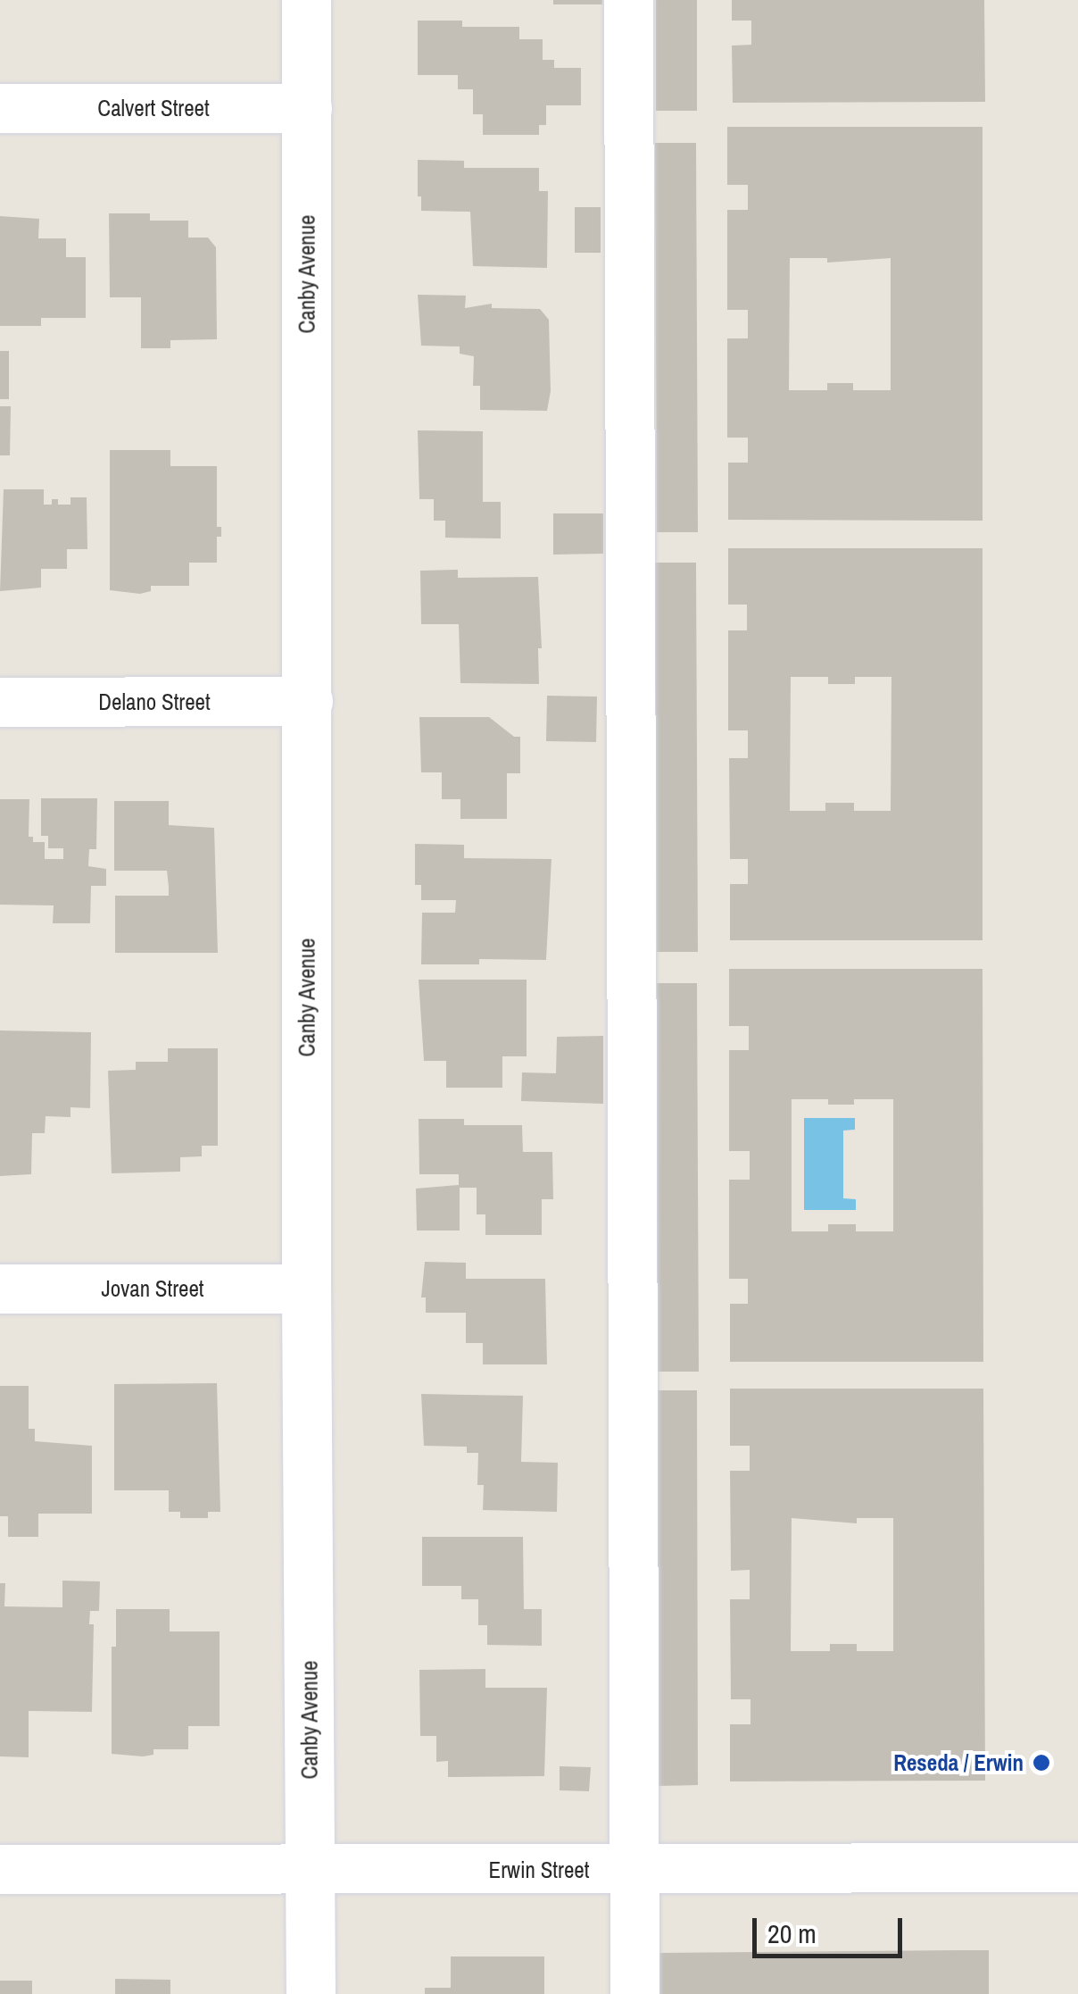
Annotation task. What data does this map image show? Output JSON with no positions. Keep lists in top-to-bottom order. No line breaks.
{"streets":{"street":["Calvert Street","Canby Avenue","Delano Street","Jovan Street","Erwin Street"]},"crossings":[["Calvert Street","Canby Avenue"],["Canby Avenue","Delano Street"],["Canby Avenue","Jovan Street"],["Canby Avenue","Erwin Street"]],"places":["Reseda / Erwin"],"scale_bar":"20 m"}
